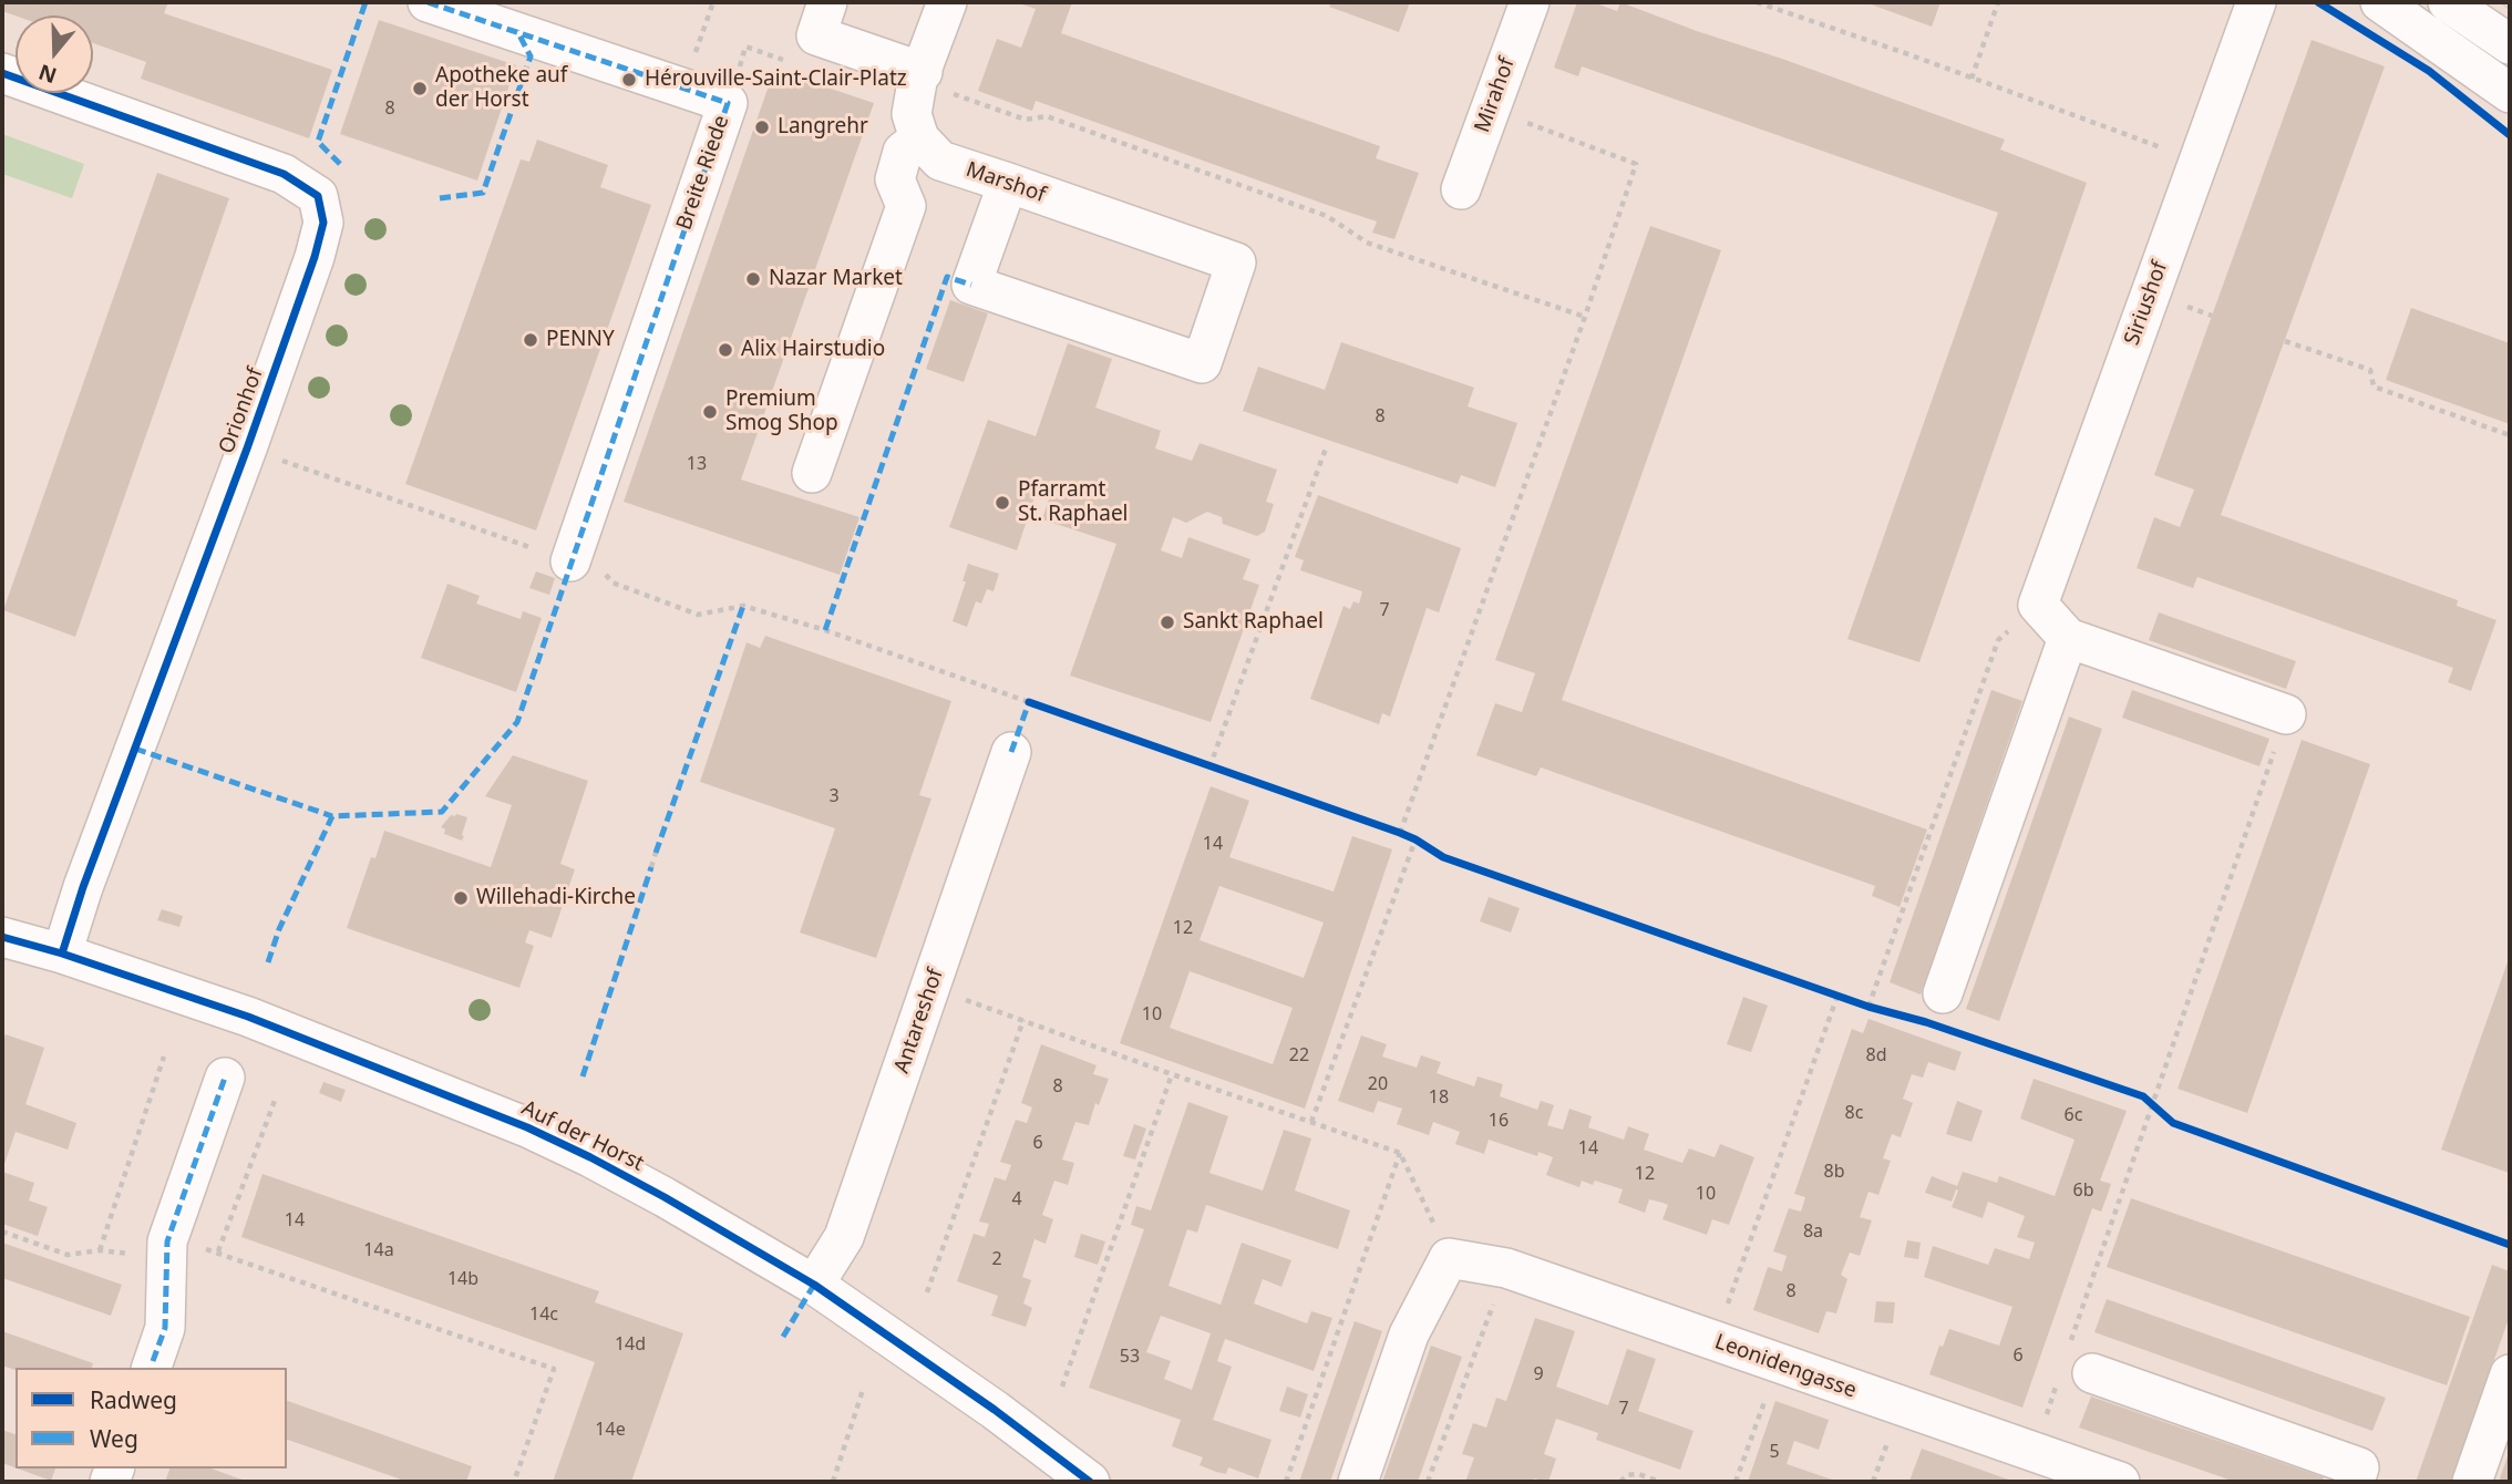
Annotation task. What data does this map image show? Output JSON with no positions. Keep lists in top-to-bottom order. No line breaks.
{"streets":{"street":["Mirahof","Breite Riede","Marshof","Siriushof","Orionhof","Antareshof","Auf der Horst","Leonidengasse"]},"crossings":[["Orionhof","Auf der Horst"],["Antareshof","Auf der Horst"]],"places":["Hérouville-Saint-Clair-Platz","Apotheke auf der Horst","Langrehr","Nazar Market","PENNY","Alix Hairstudio","Premium Smog Shop","Pfarramt St. Raphael","Sankt Raphael","Willehadi-Kirche"],"house_numbers":["8","8","13","7","3","14","12","10","22","8d","20","8","18","8c","6c","16","6","14","8b","12","6b","10","4","14","8a","14a","2","14b","8","14c","14d","6","53","9","7","14e","5"],"legend":["Radweg","Weg"],"north":"bottom"}
